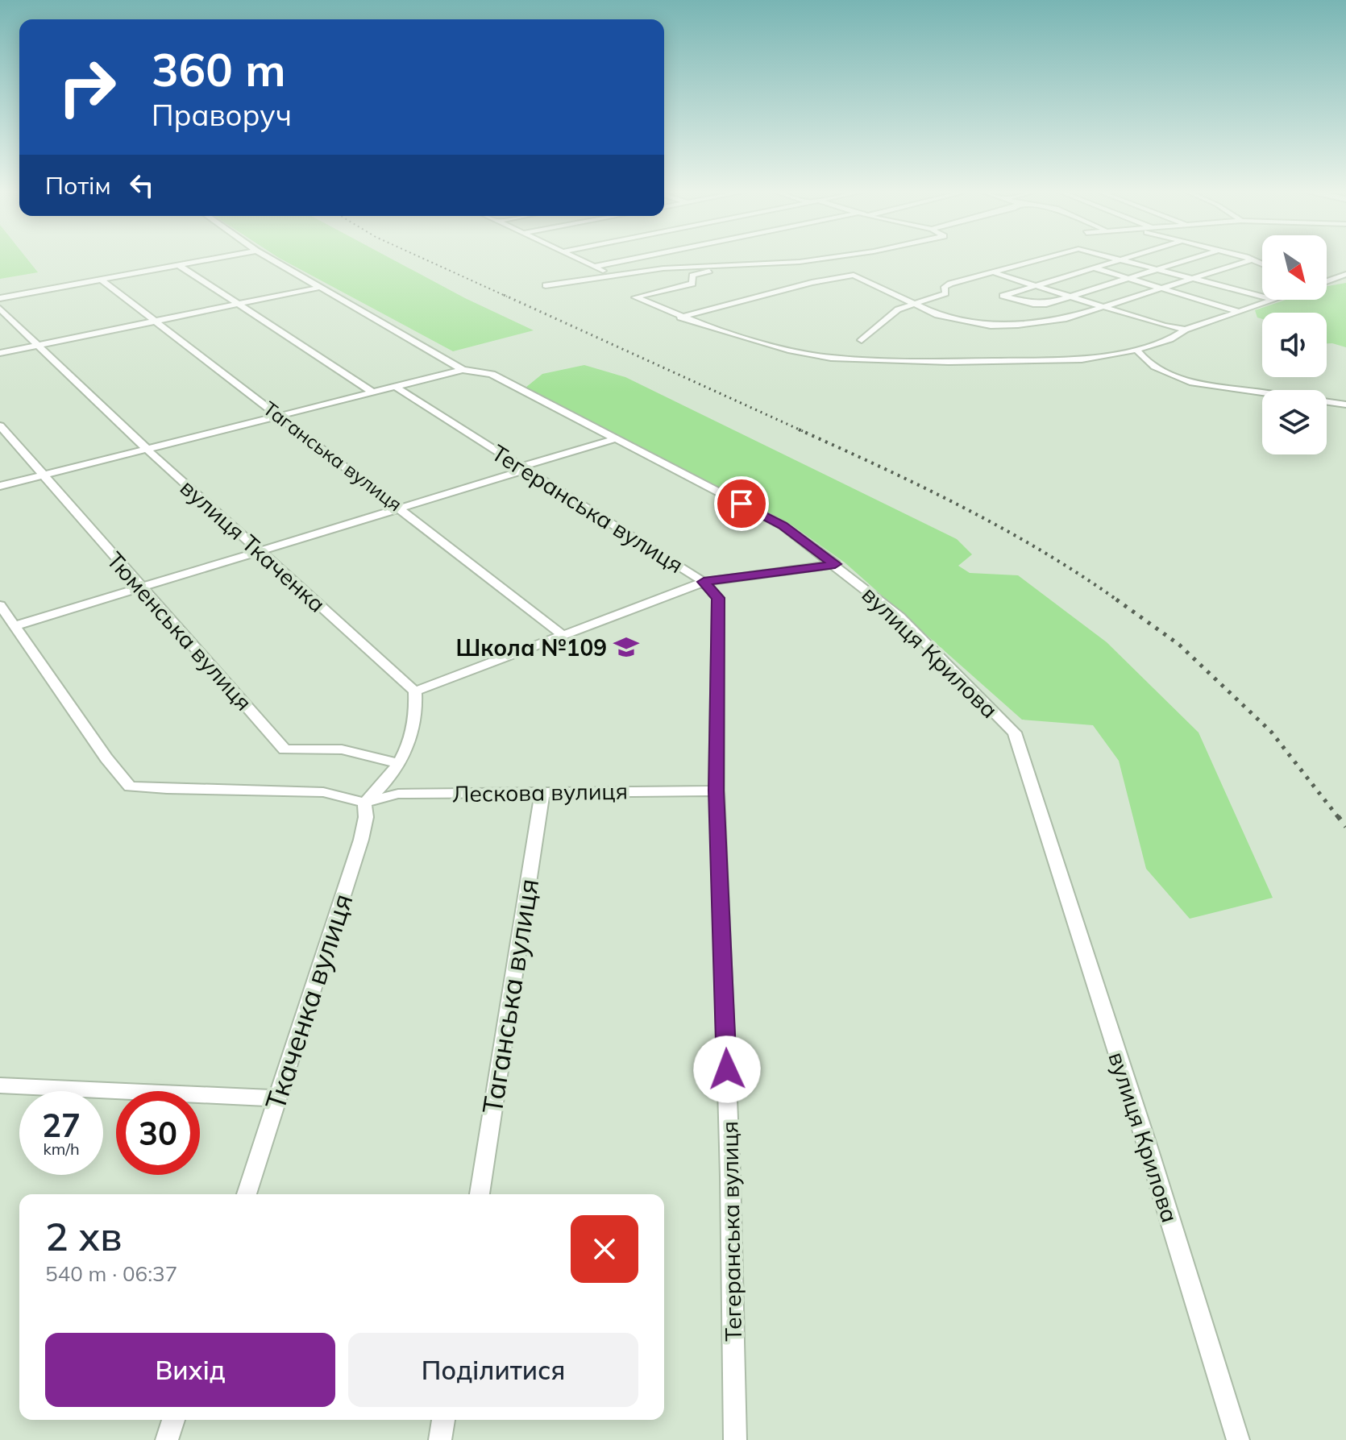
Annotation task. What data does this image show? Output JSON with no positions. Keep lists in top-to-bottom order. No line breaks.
{"streets":{"street":["Таганська вулиця","Тегеранська вулиця","вулиця Ткаченка","Тюменська вулиця","вулиця Крилова","Лескова вулиця","Ткаченка вулиця"]},"crossings":[["Таганська вулиця","Лескова вулиця"],["Тегеранська вулиця","Лескова вулиця"],["Лескова вулиця","Ткаченка вулиця"]],"places":{"school or university":["Школа №109"]},"north":"bottom right","page":{"turn":["360 m","Праворуч"],"then":"Потім","speed":"27 km/h","limit":"30","heading":["2 хв","540 m · 06:37"],"buttons":["Вихід","Поділитися"]}}
